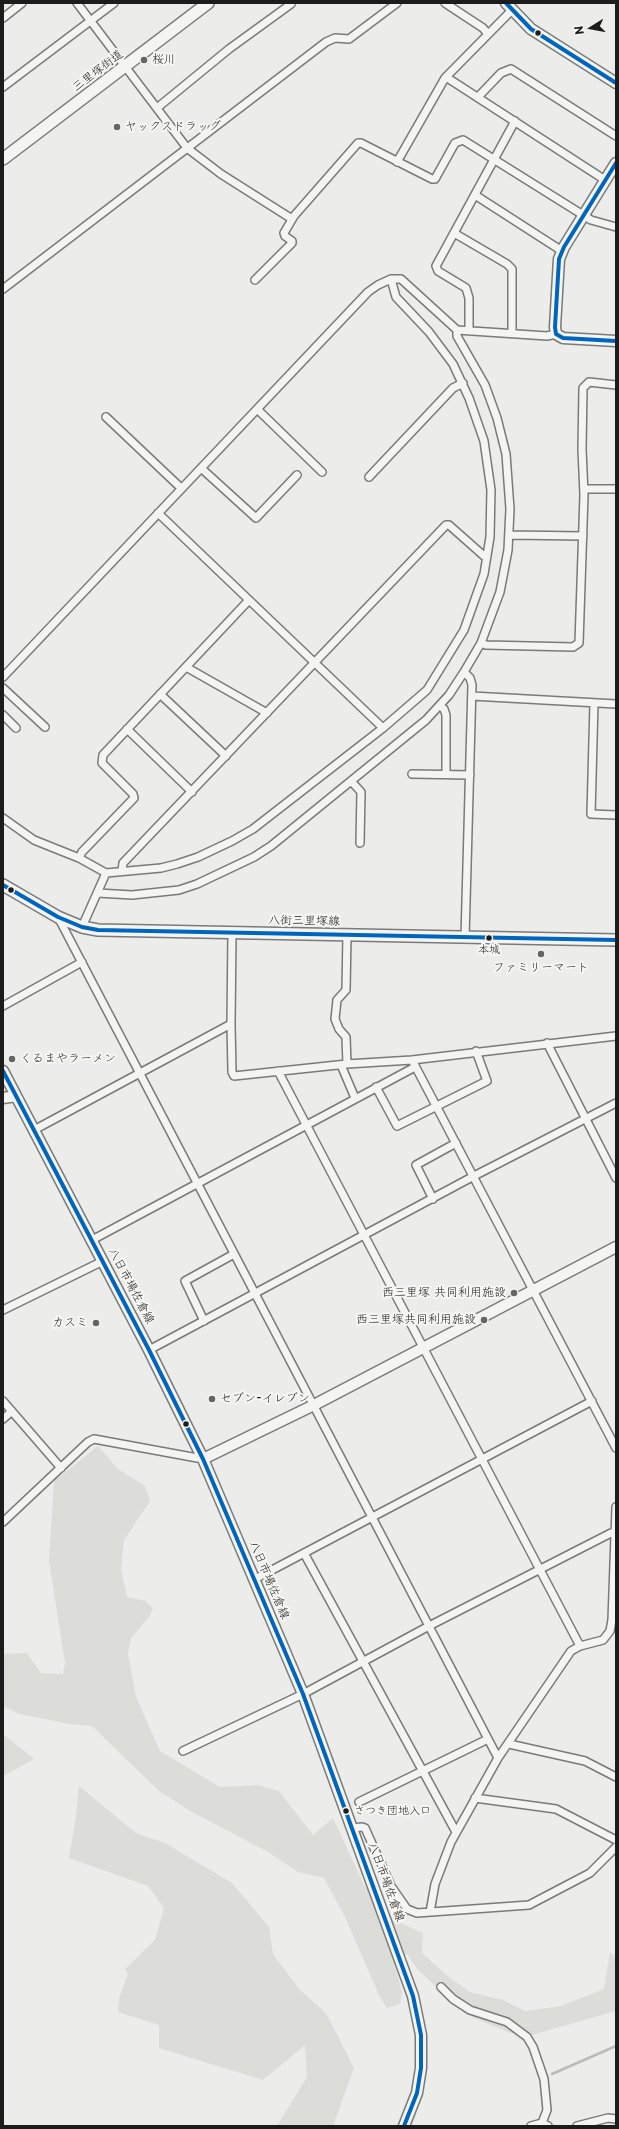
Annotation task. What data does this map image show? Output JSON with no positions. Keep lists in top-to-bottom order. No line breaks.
{"streets":{"main road":["三里塚街道","八街三里塚線","八日市場佐倉線"]},"places":["桜川","ヤックスドラッグ","本城","ファミリーマート","くるまやラーメン","西三里塚 共同利用施設","西三里塚共同利用施設","カスミ","セブン-イレブン","さつき団地入口"],"north":"left"}
